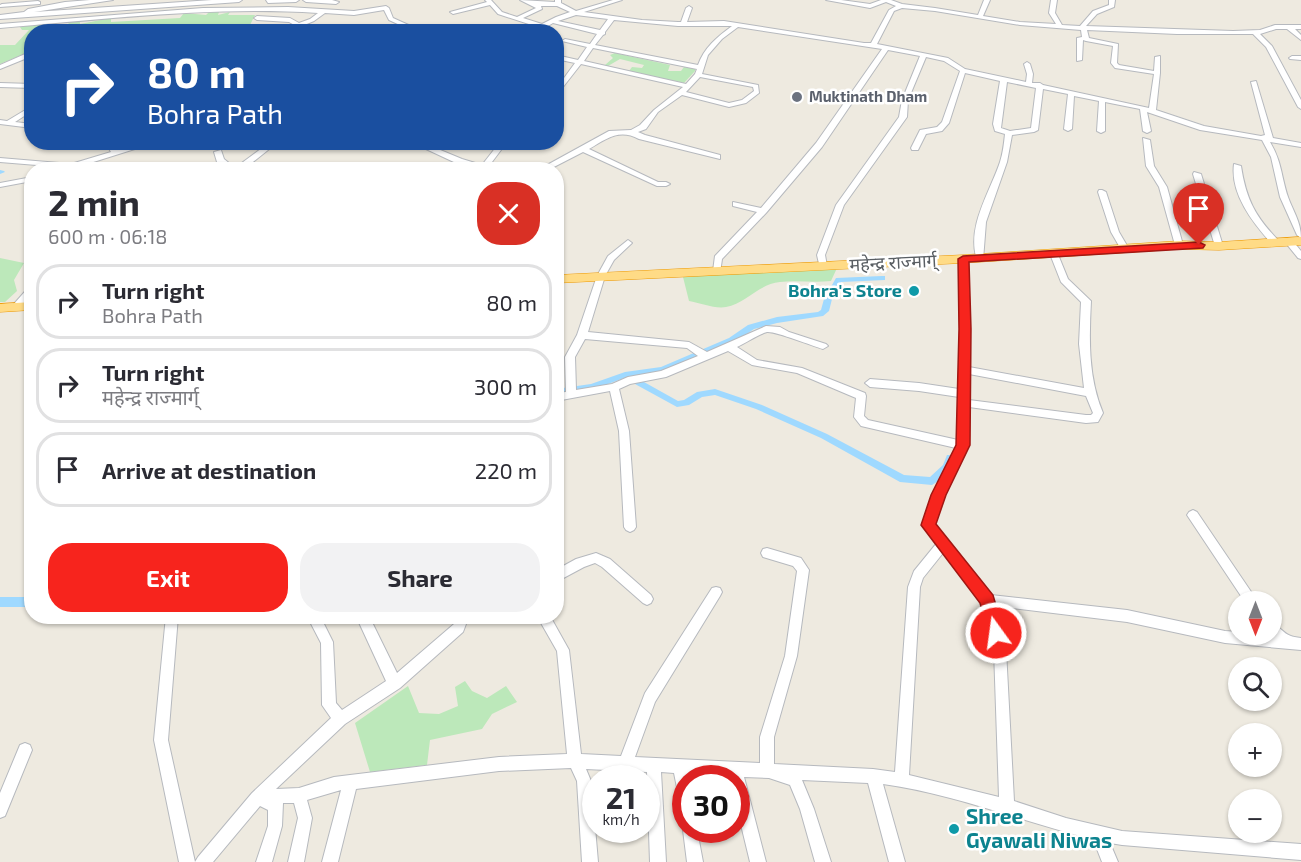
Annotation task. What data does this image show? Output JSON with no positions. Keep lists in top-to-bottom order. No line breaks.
{"streets":{"highway":["महेन्द्र राज्मार्ग्"]},"places":["Muktinath Dham","Bohra's Store","Shree Gyawali Niwas"],"north":"bottom","page":{"turn":["80 m","Bohra Path"],"heading":["2 min","600 m · 06:18"],"list":[{"name":"Turn right","note":"Bohra Path","value":"80 m"},{"name":"Turn right","note":"महेन्द्र राज्मार्ग्","value":"300 m"},{"name":"Arrive at destination","value":"220 m"}],"buttons":["Exit","Share"],"map_buttons":["+","−"],"speed":"21 km/h","limit":"30"}}
